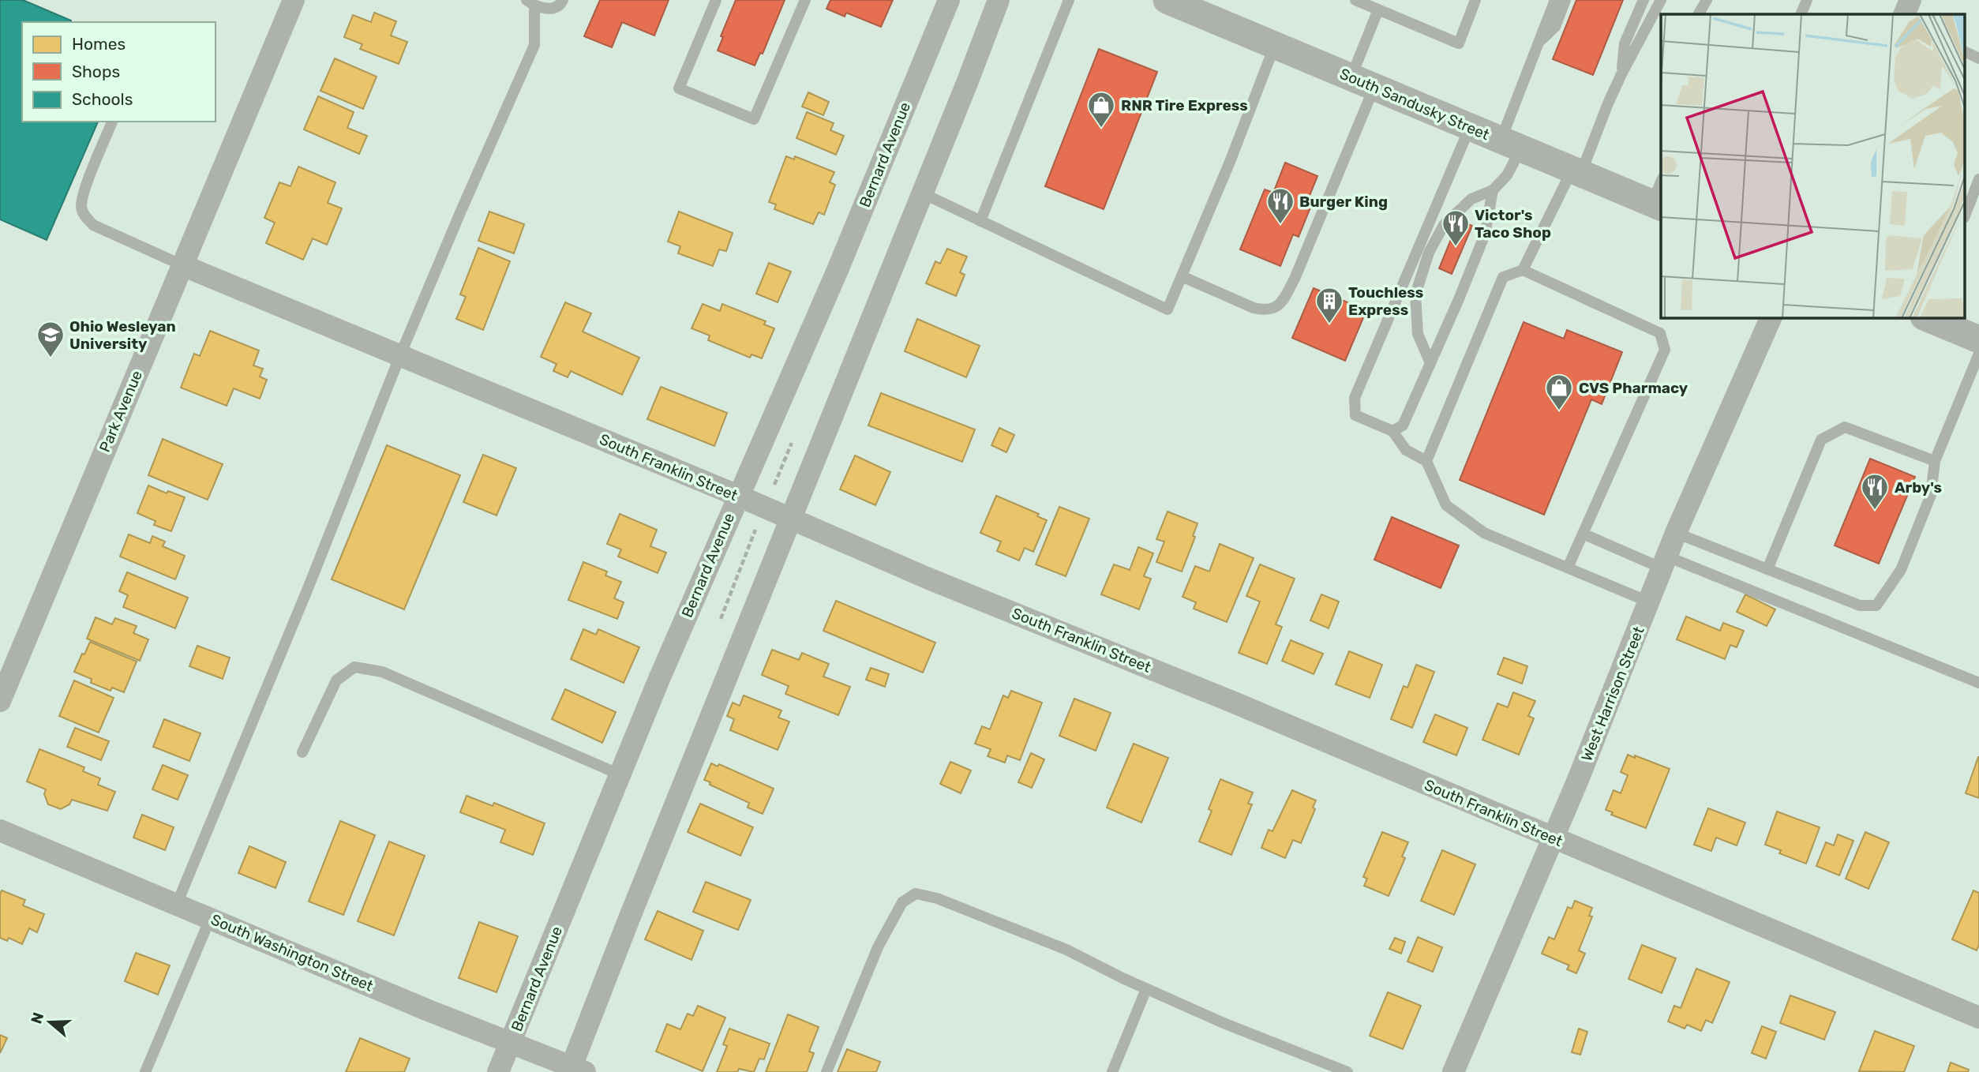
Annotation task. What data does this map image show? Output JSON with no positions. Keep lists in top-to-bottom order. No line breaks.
{"streets":{"street":["South Sandusky Street","Bernard Avenue","Park Avenue","South Franklin Street","West Harrison Street","South Washington Street"]},"crossings":[["Bernard Avenue","South Franklin Street"],["Bernard Avenue","South Washington Street"],["Park Avenue","South Franklin Street"],["South Franklin Street","West Harrison Street"]],"places":{"shop":["RNR Tire Express","CVS Pharmacy"],"restaurant":["Burger King","Victor's Taco Shop","Arby's"],"building":["Touchless Express"],"school or university":["Ohio Wesleyan University"]},"legend":["Homes","Shops","Schools"],"north":"left"}
